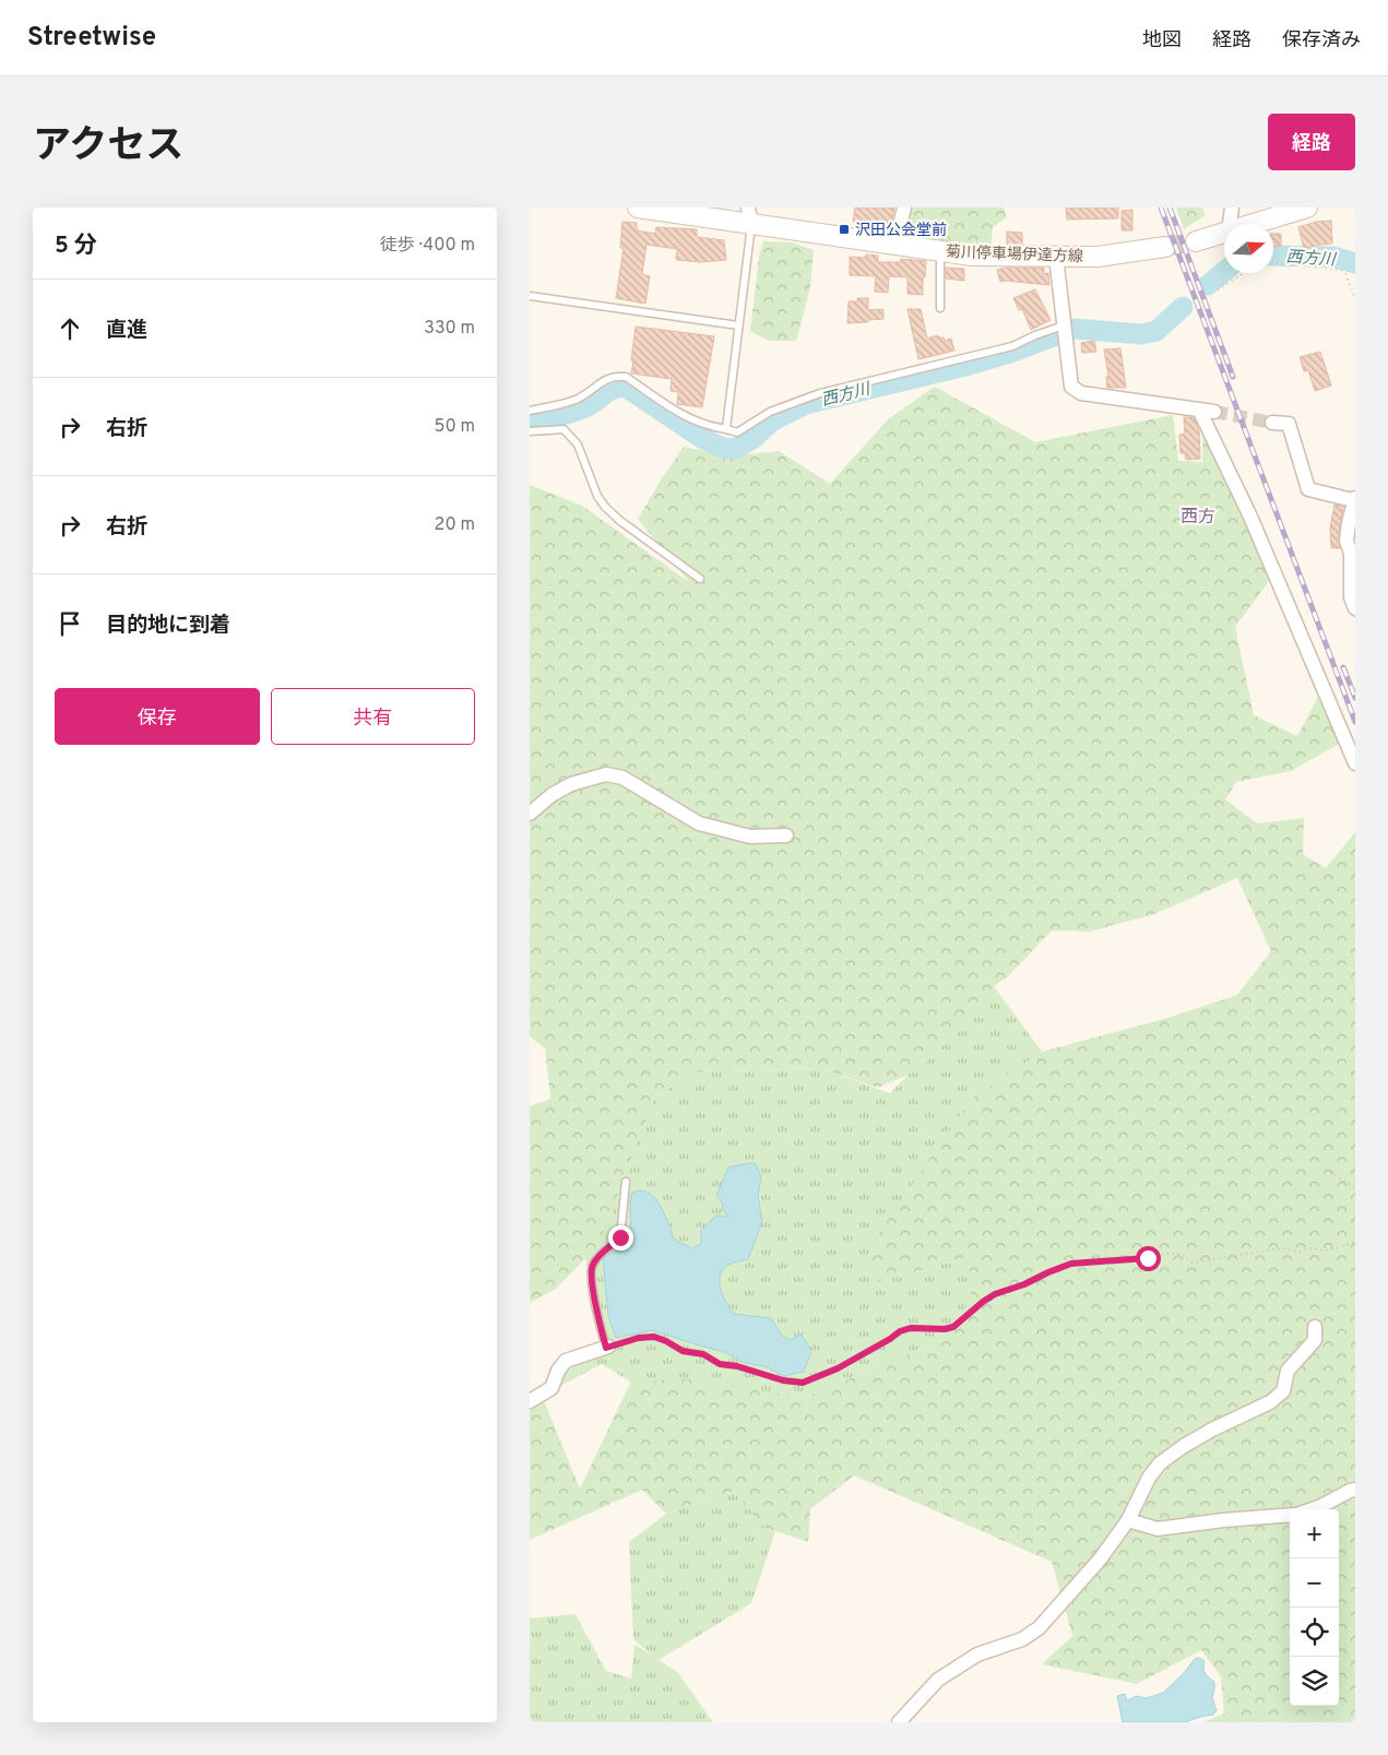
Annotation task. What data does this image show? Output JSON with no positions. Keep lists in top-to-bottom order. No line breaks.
{"streets":{"main road":["菊川停車場伊達方線"]},"districts":["西方"],"water":["西方川"],"places":{"transit":["沢田公会堂前"]},"north":"right","page":{"header":"Streetwise","nav":["地図","経路","保存済み"],"title":"アクセス","buttons":["経路",["保存","共有"]],"heading":["5 分","徒歩 · 400 m"],"list":[["直進","330 m"],["右折","50 m"],["右折","20 m"],"目的地に到着"],"map_buttons":["+","−"]}}
